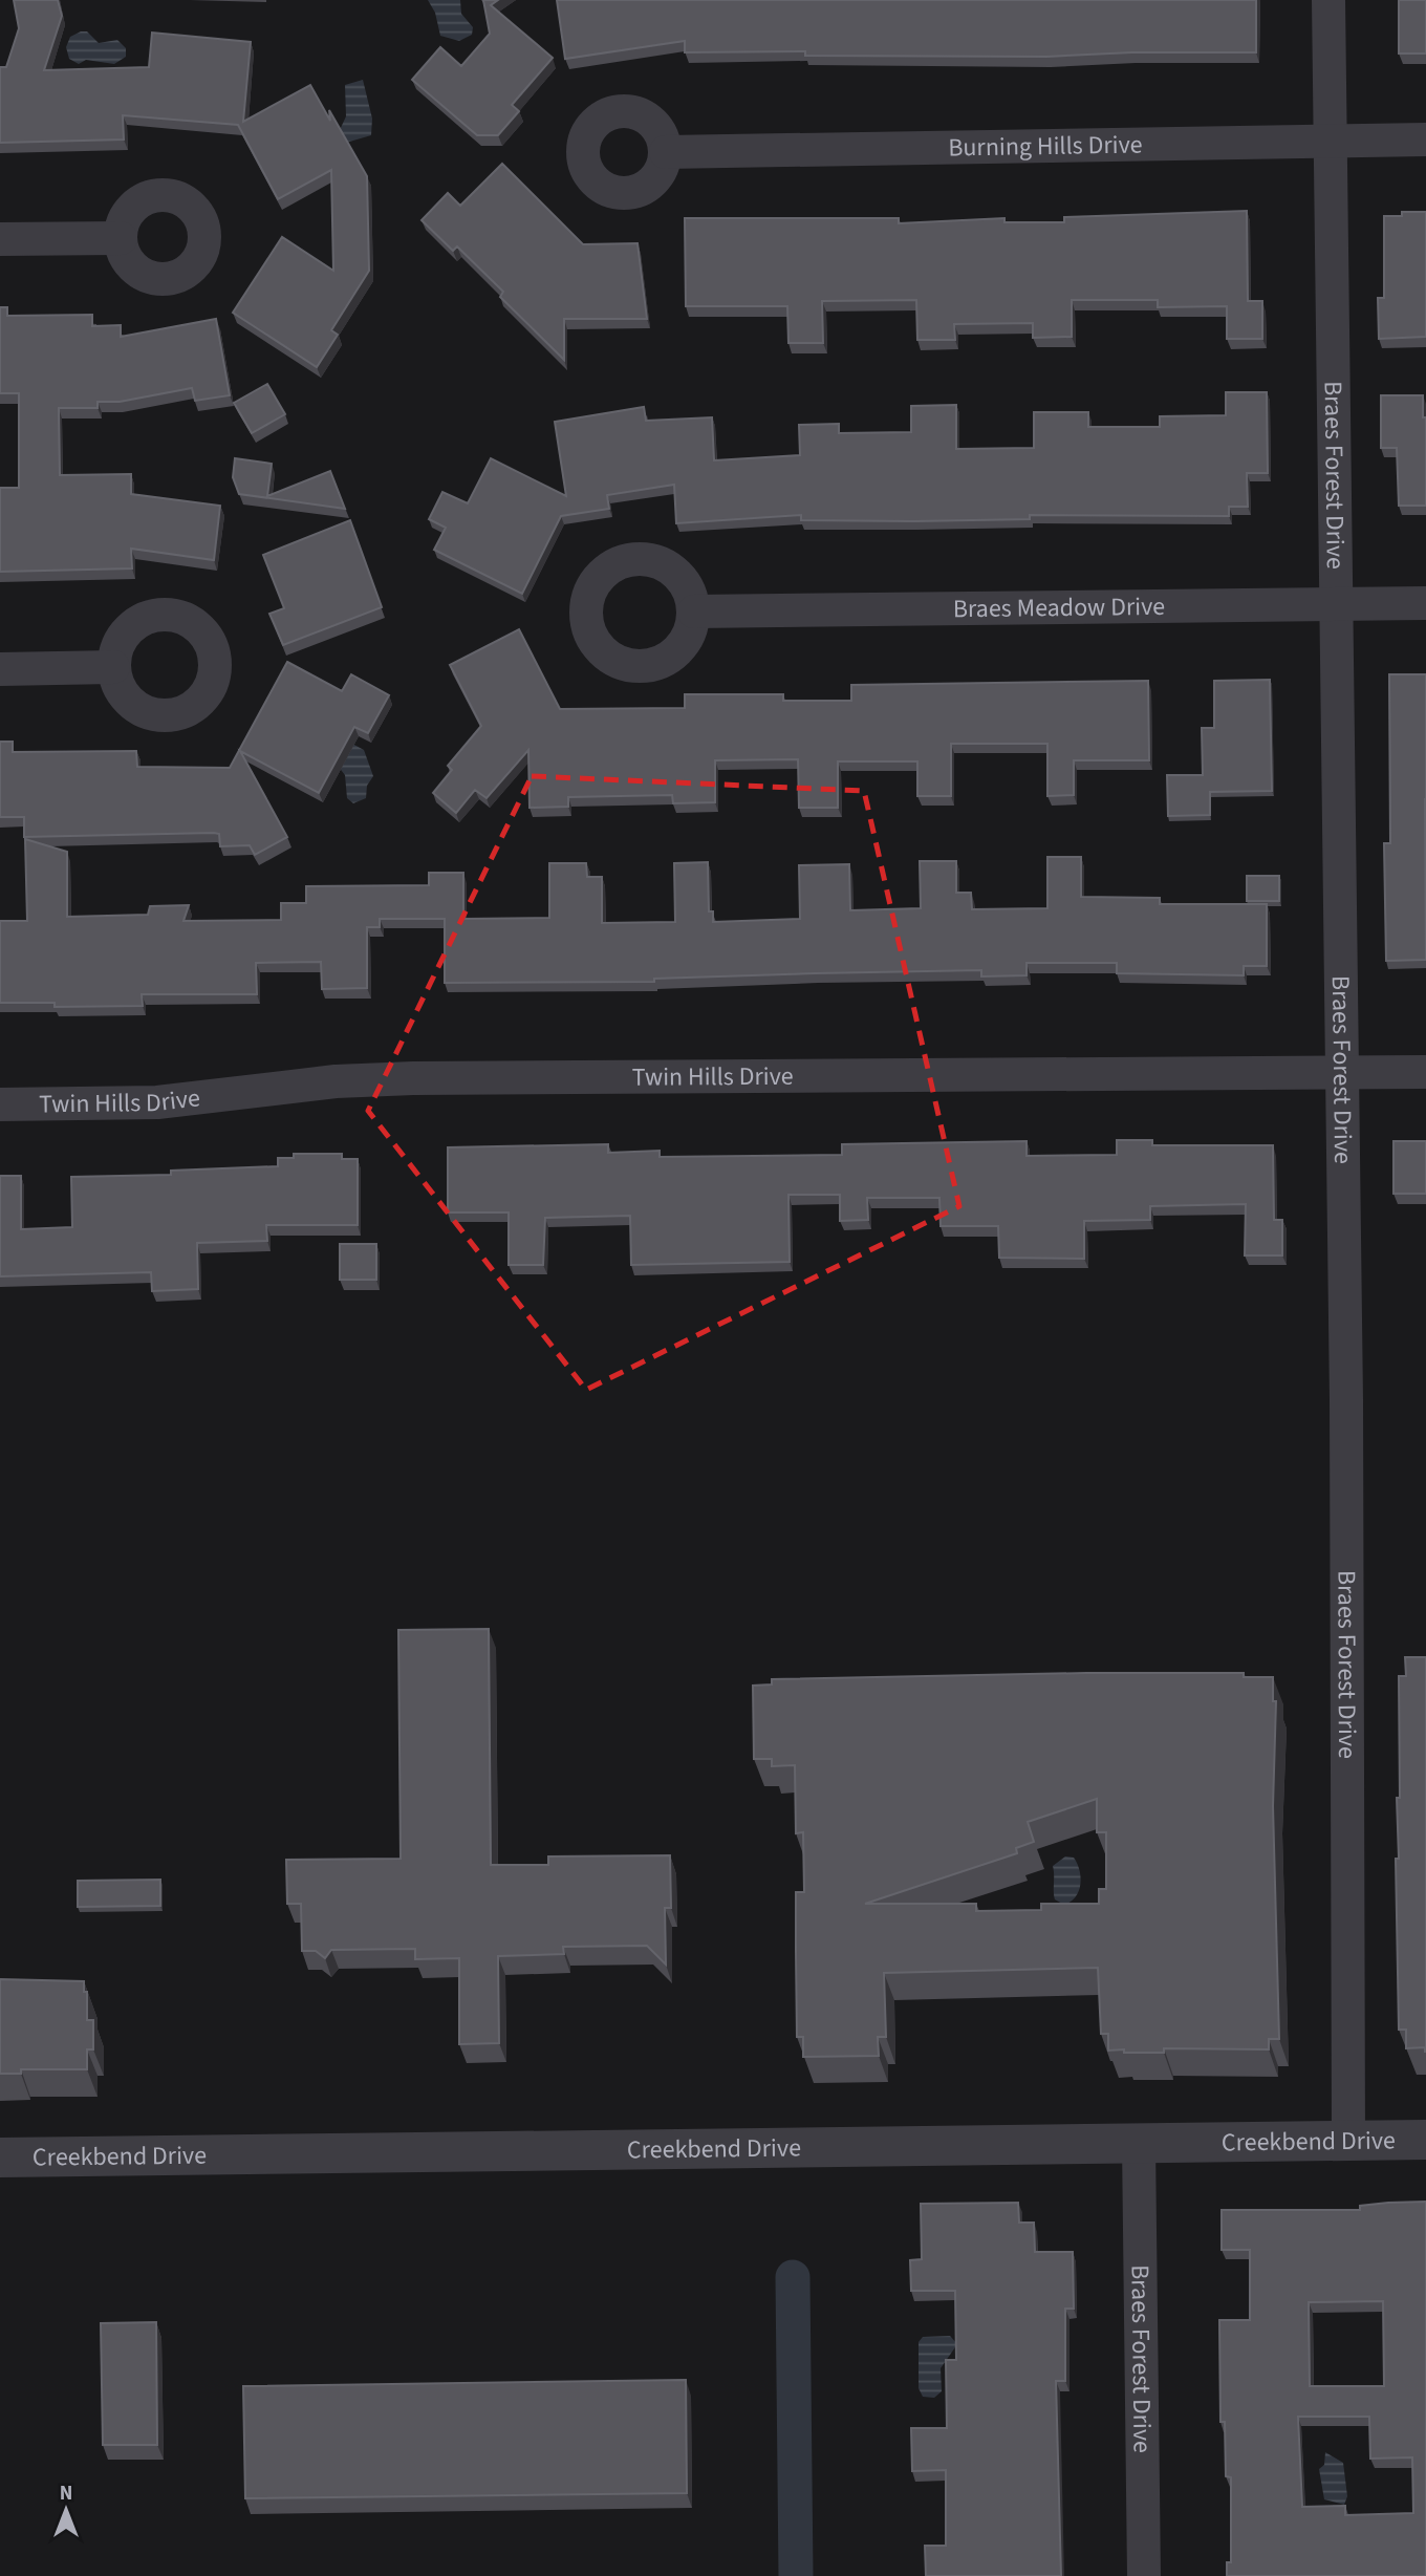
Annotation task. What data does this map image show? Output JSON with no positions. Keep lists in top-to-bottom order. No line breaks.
{"streets":{"street":["Burning Hills Drive","Braes Forest Drive","Braes Meadow Drive","Twin Hills Drive","Creekbend Drive"]},"crossings":[["Burning Hills Drive","Braes Forest Drive"],["Braes Forest Drive","Braes Meadow Drive"],["Braes Forest Drive","Twin Hills Drive"],["Braes Forest Drive","Creekbend Drive"]],"north":"top"}
